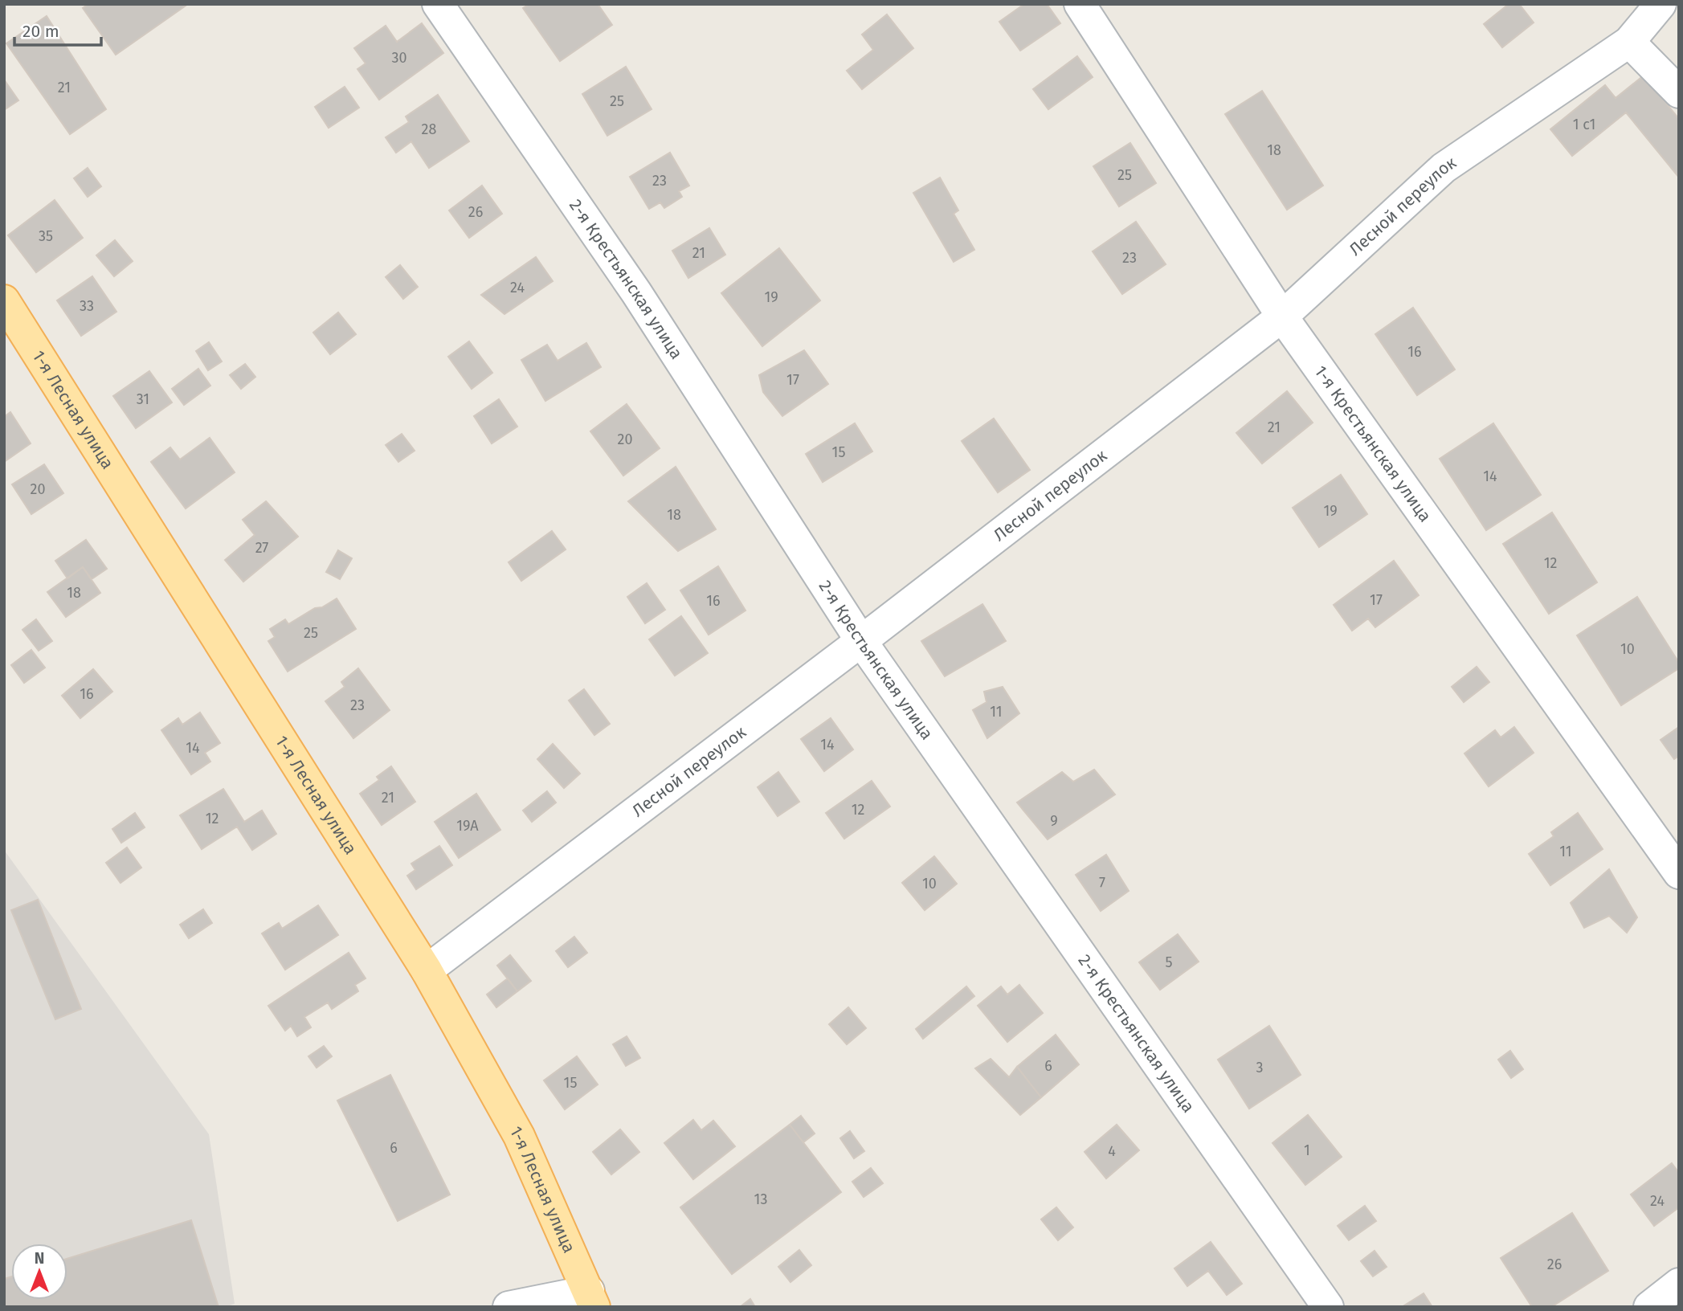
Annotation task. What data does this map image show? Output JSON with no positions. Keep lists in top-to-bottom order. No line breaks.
{"streets":{"main road":["1-я Лесная улица"],"street":["Лесной переулок","2-я Крестьянская улица","1-я Крестьянская улица"]},"crossings":[["Лесной переулок","2-я Крестьянская улица"],["Лесной переулок","1-я Лесная улица"],["Лесной переулок","1-я Крестьянская улица"]],"house_numbers":["30","21","25","1 с1","28","18","25","23","26","35","21","23","24","19","33","16","17","31","21","20","15","14","20","19","18","27","12","18","17","16","25","10","16","23","11","14","14","21","12","12","9","19А","11","7","10","5","6","3","15","6","1","4","13","24","26"],"scale_bar":"20 m","north":"top"}
